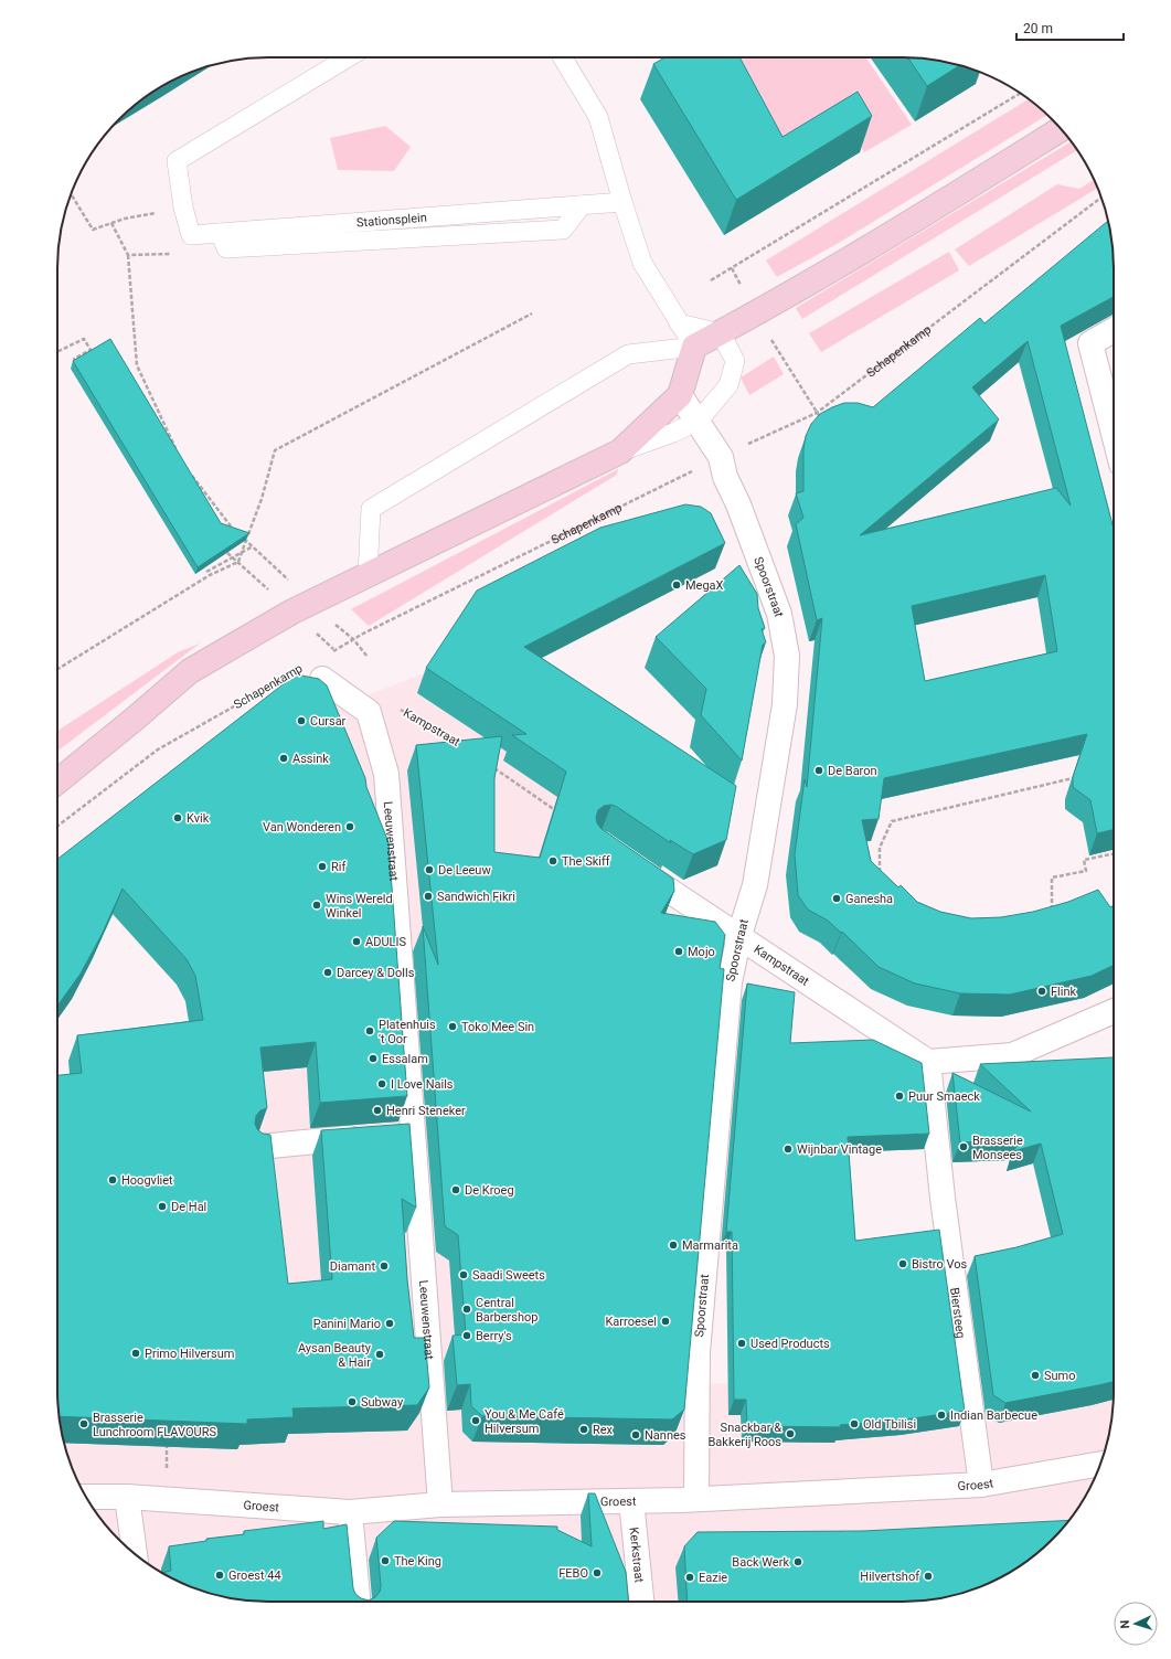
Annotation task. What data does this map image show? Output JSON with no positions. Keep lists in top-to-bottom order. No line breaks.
{"streets":{"street":["Spoorstraat","Kampstraat","Leeuwenstraat","Biersteeg","Groest","Kerkstraat"],"lane":["Stationsplein"],"path":["Schapenkamp"]},"crossings":[["Schapenkamp","Spoorstraat"],["Spoorstraat","Kampstraat"],["Spoorstraat","Groest"],["Kampstraat","Biersteeg"],["Leeuwenstraat","Groest"],["Biersteeg","Groest"],["Groest","Kerkstraat"]],"places":["MegaX","Cursar","Assink","De Baron","Kvik","Van Wonderen","The Skiff","Rif","De Leeuw","Sandwich Fikri","Ganesha","Wins Wereld Winkel","ADULIS","Mojo","Darcey & Dolls","Flink","Toko Mee Sin","Platenhuis 't Oor","Essalam","I Love Nails","Puur Smaeck","Henri Steneker","Brasserie Monsees","Wijnbar Vintage","Hoogvliet","De Kroeg","De Hal","Marmarita","Bistro Vos","Diamant","Saadi Sweets","Central Barbershop","Karroesel","Panini Mario","Berry's","Used Products","Primo Hilversum","Aysan Beauty & Hair","Sumo","Subway","Indian Barbecue","You & Me Café Hilversum","Brasserie Lunchroom FLAVOURS","Old Tbilisi","Rex","Snackbar & Bakkerij Roos","Nannes","The King","Back Werk","FEBO","Groest 44","Hilvertshof","Eazie"],"scale_bar":"20 m","north":"left"}
